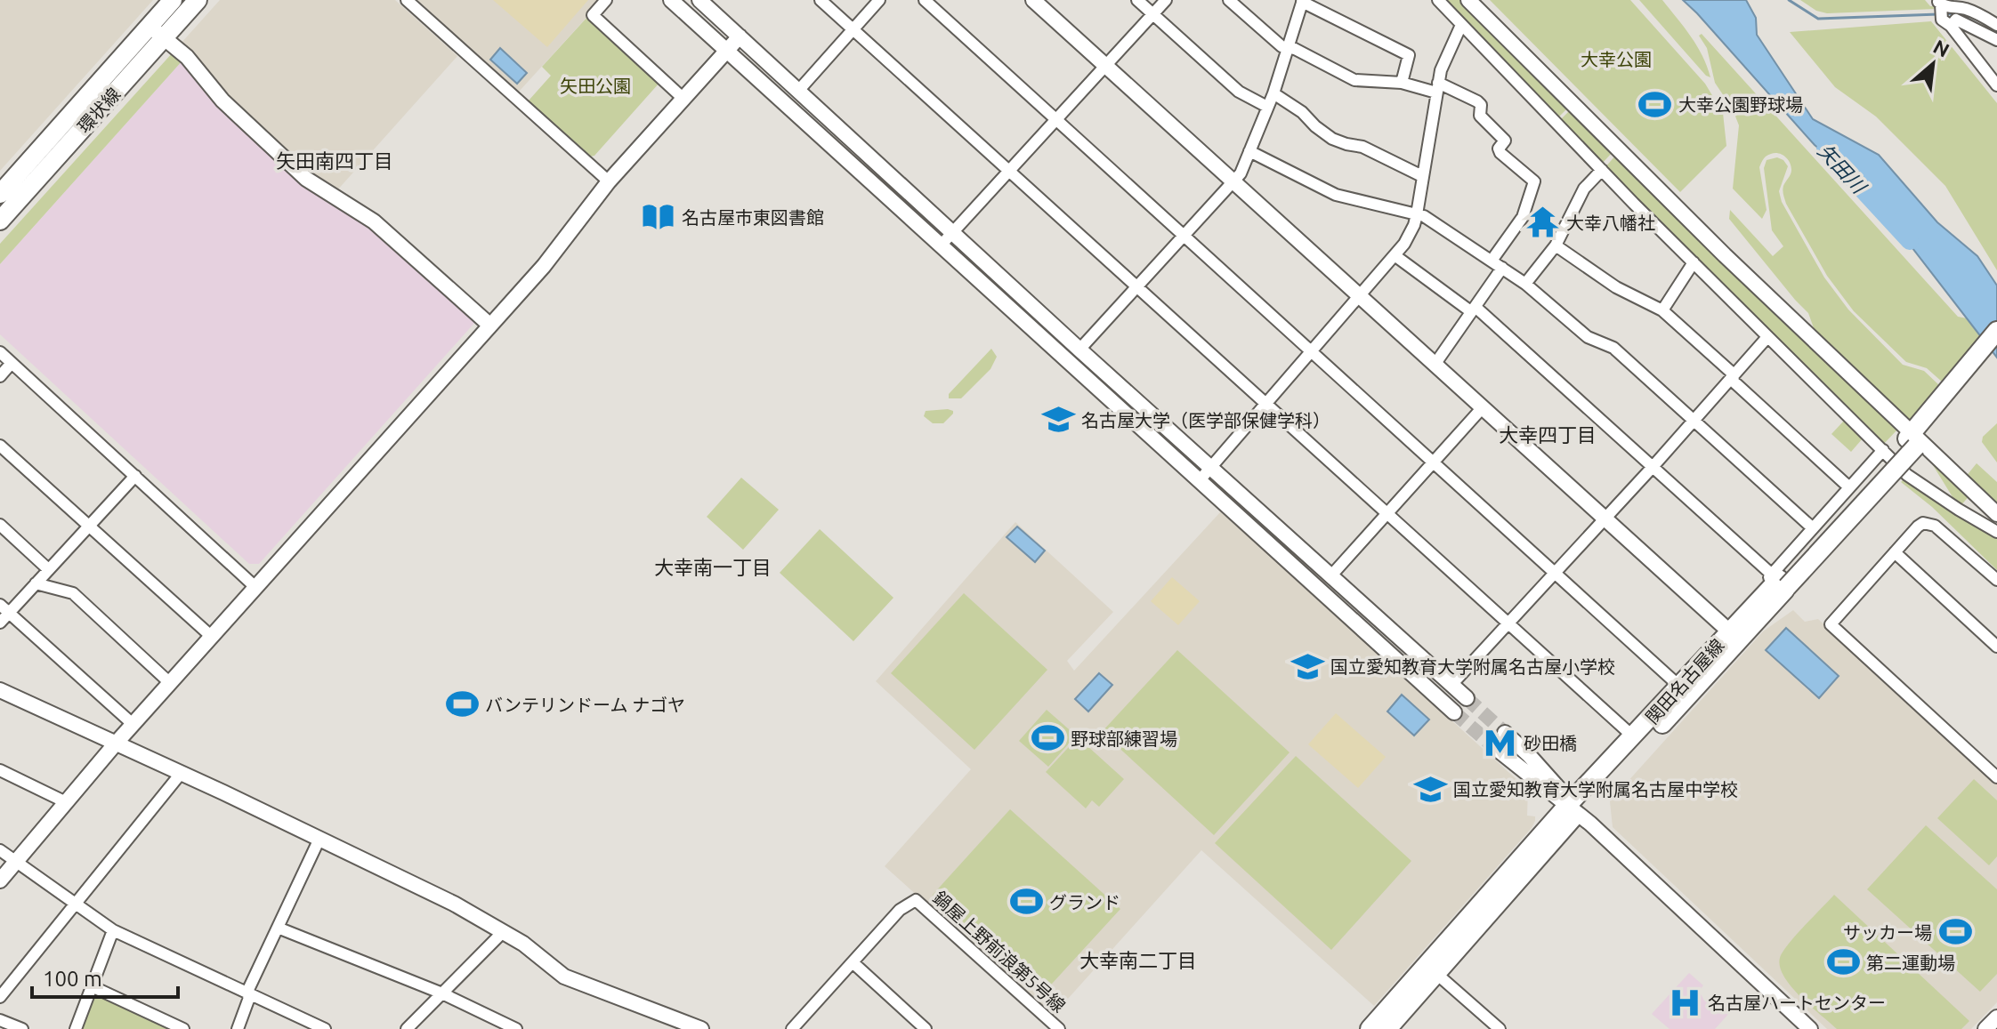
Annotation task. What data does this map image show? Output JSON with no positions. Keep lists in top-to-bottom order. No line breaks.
{"streets":{"main road":["環状線","関田名古屋線"],"street":["鍋屋上野前浪第5号線"]},"districts":["矢田南四丁目","大幸四丁目","大幸南一丁目","大幸南二丁目"],"water":["矢田川"],"parks":["大幸公園","矢田公園"],"places":{"sports":["大幸公園野球場","バンテリンドーム ナゴヤ","野球部練習場","グランド","サッカー場","第二運動場"],"library":["名古屋市東図書館"],"temple":["大幸八幡社"],"school or university":["名古屋大学（医学部保健学科）","国立愛知教育大学附属名古屋小学校","国立愛知教育大学附属名古屋中学校"],"metro station":["砂田橋"],"hospital":["名古屋ハートセンター"]},"scale_bar":"100 m","north":"top right"}
